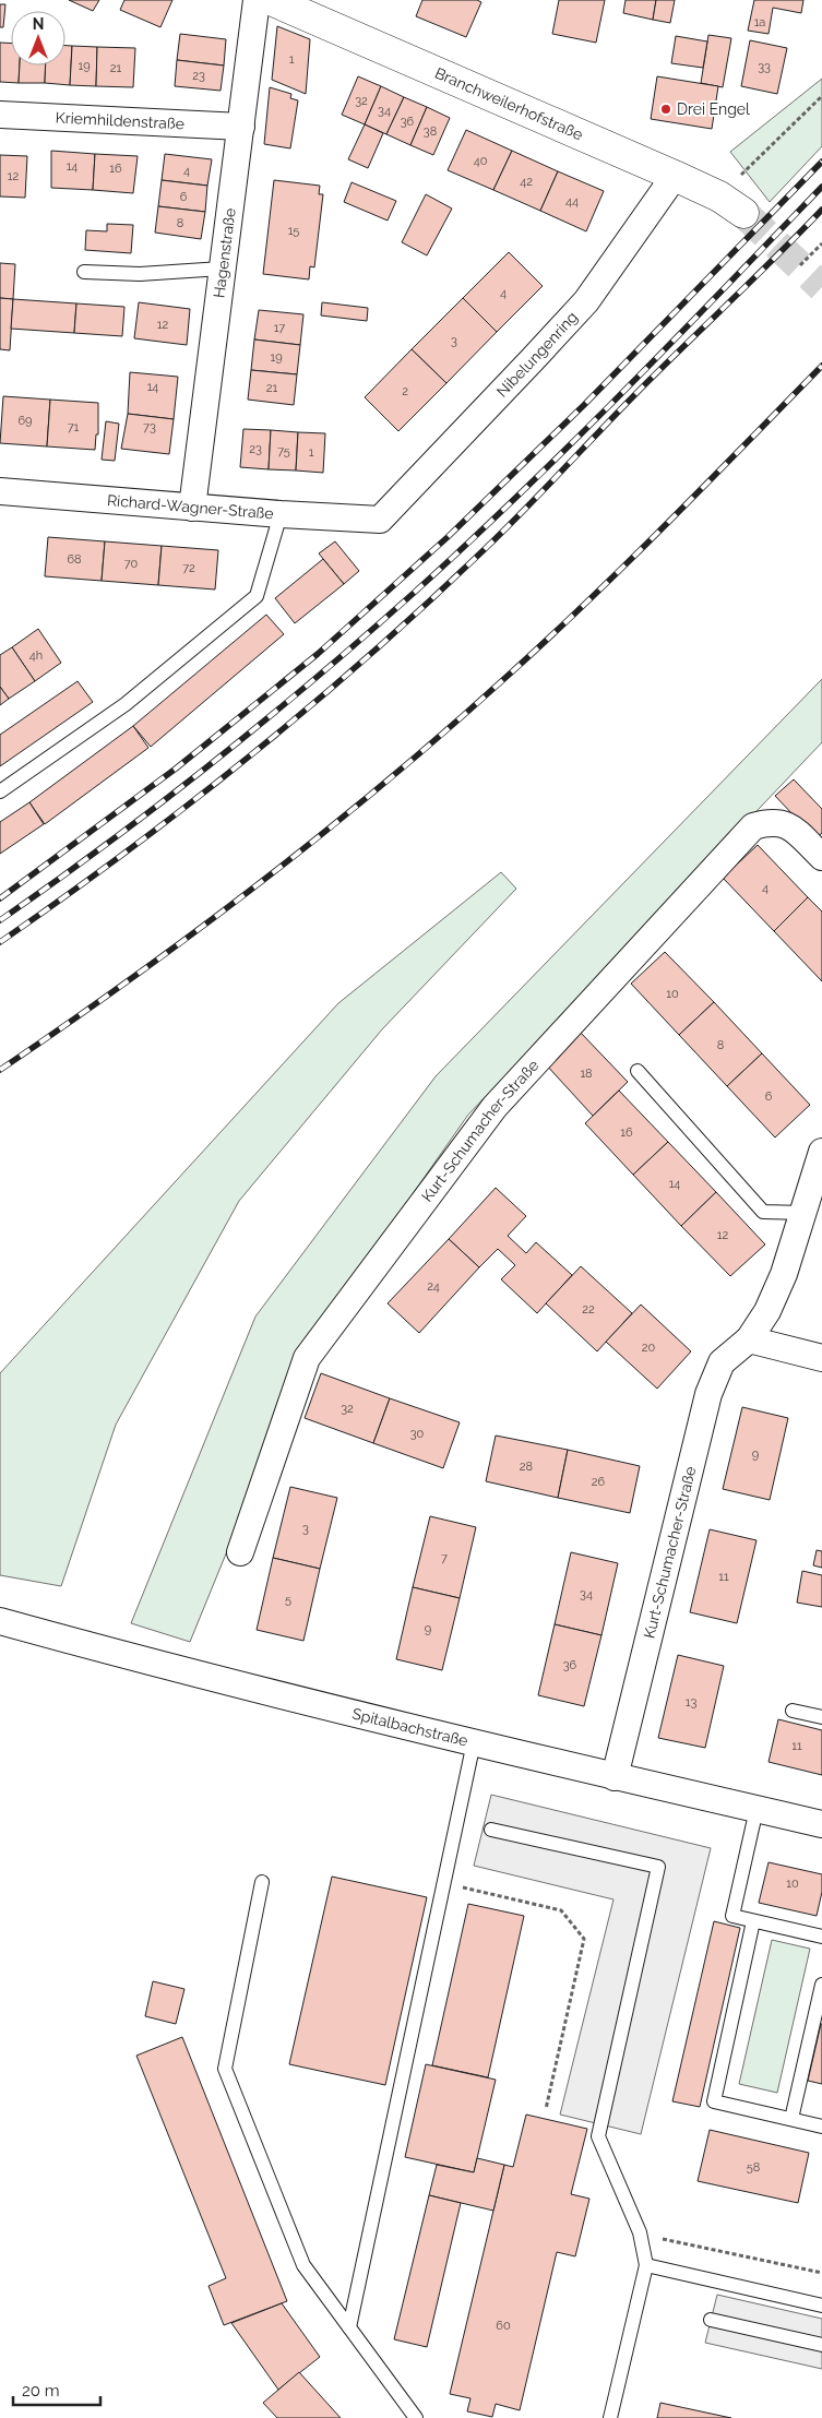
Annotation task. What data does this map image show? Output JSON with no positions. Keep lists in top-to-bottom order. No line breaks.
{"streets":{"street":["Branchweilerhofstraße","Kriemhildenstraße","Hagenstraße","Nibelungenring","Richard-Wagner-Straße","Kurt-Schumacher-Straße","Spitalbachstraße"]},"crossings":[["Branchweilerhofstraße","Nibelungenring"],["Kriemhildenstraße","Hagenstraße"],["Hagenstraße","Richard-Wagner-Straße"],["Nibelungenring","Richard-Wagner-Straße"],["Kurt-Schumacher-Straße","Spitalbachstraße"]],"places":["Drei Engel"],"house_numbers":["1a","1","19","33","21","23","32","34","36","38","40","14","16","4","12","42","6","44","8","15","4","12","17","3","19","14","21","2","69","71","73","23","75","1","68","70","72","4h","4","10","8","18","6","16","14","12","24","22","20","32","30","9","28","26","3","7","11","34","5","9","36","13","11","10","58","60"],"scale_bar":"20 m","north":"top"}
